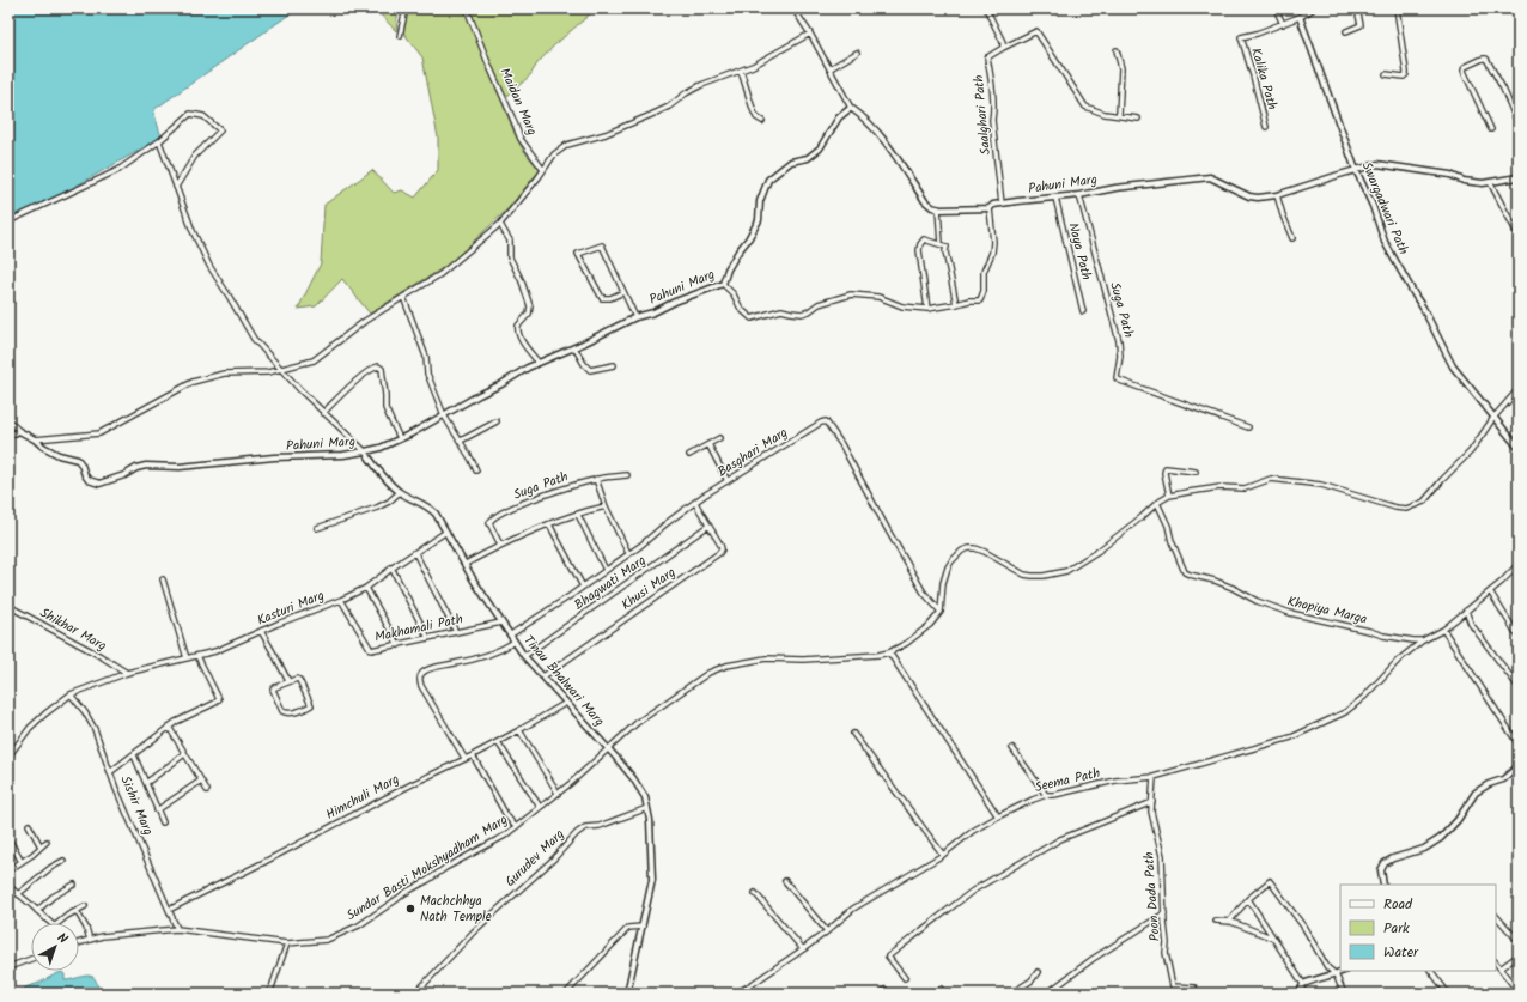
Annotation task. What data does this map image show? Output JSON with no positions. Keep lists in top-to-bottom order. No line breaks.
{"streets":{"street":["Kalika Path","Maidan Marg","Saalghari Path","Pahuni Marg","Swargadwari Path","Naya Path","Suga Path","Basghari Marg","Bhagwati Marg","Khusi Marg","Kasturi Marg","Khopiya Marga","Makhamali Path","Shikhar Marg","Tinau Bhalwari Marg","Seema Path","Himchuli Marg","Sishir Marg","Gurudev Marg","Sundar Basti Mokshyadham Marg","Poon Dada Path"]},"crossings":[["Saalghari Path","Pahuni Marg"],["Pahuni Marg","Swargadwari Path"],["Pahuni Marg","Naya Path"],["Pahuni Marg","Suga Path"],["Pahuni Marg","Tinau Bhalwari Marg"],["Basghari Marg","Khusi Marg"],["Basghari Marg","Tinau Bhalwari Marg"],["Basghari Marg","Sundar Basti Mokshyadham Marg"],["Bhagwati Marg","Khusi Marg"],["Bhagwati Marg","Tinau Bhalwari Marg"],["Khusi Marg","Tinau Bhalwari Marg"],["Kasturi Marg","Makhamali Path"],["Kasturi Marg","Shikhar Marg"],["Kasturi Marg","Tinau Bhalwari Marg"],["Kasturi Marg","Sishir Marg"],["Khopiya Marga","Seema Path"],["Makhamali Path","Tinau Bhalwari Marg"],["Tinau Bhalwari Marg","Himchuli Marg"],["Tinau Bhalwari Marg","Gurudev Marg"],["Tinau Bhalwari Marg","Sundar Basti Mokshyadham Marg"],["Seema Path","Poon Dada Path"],["Himchuli Marg","Sishir Marg"],["Sishir Marg","Sundar Basti Mokshyadham Marg"]],"places":["Machchhya Nath Temple"],"legend":["Road","Park","Water"],"north":"top right"}
